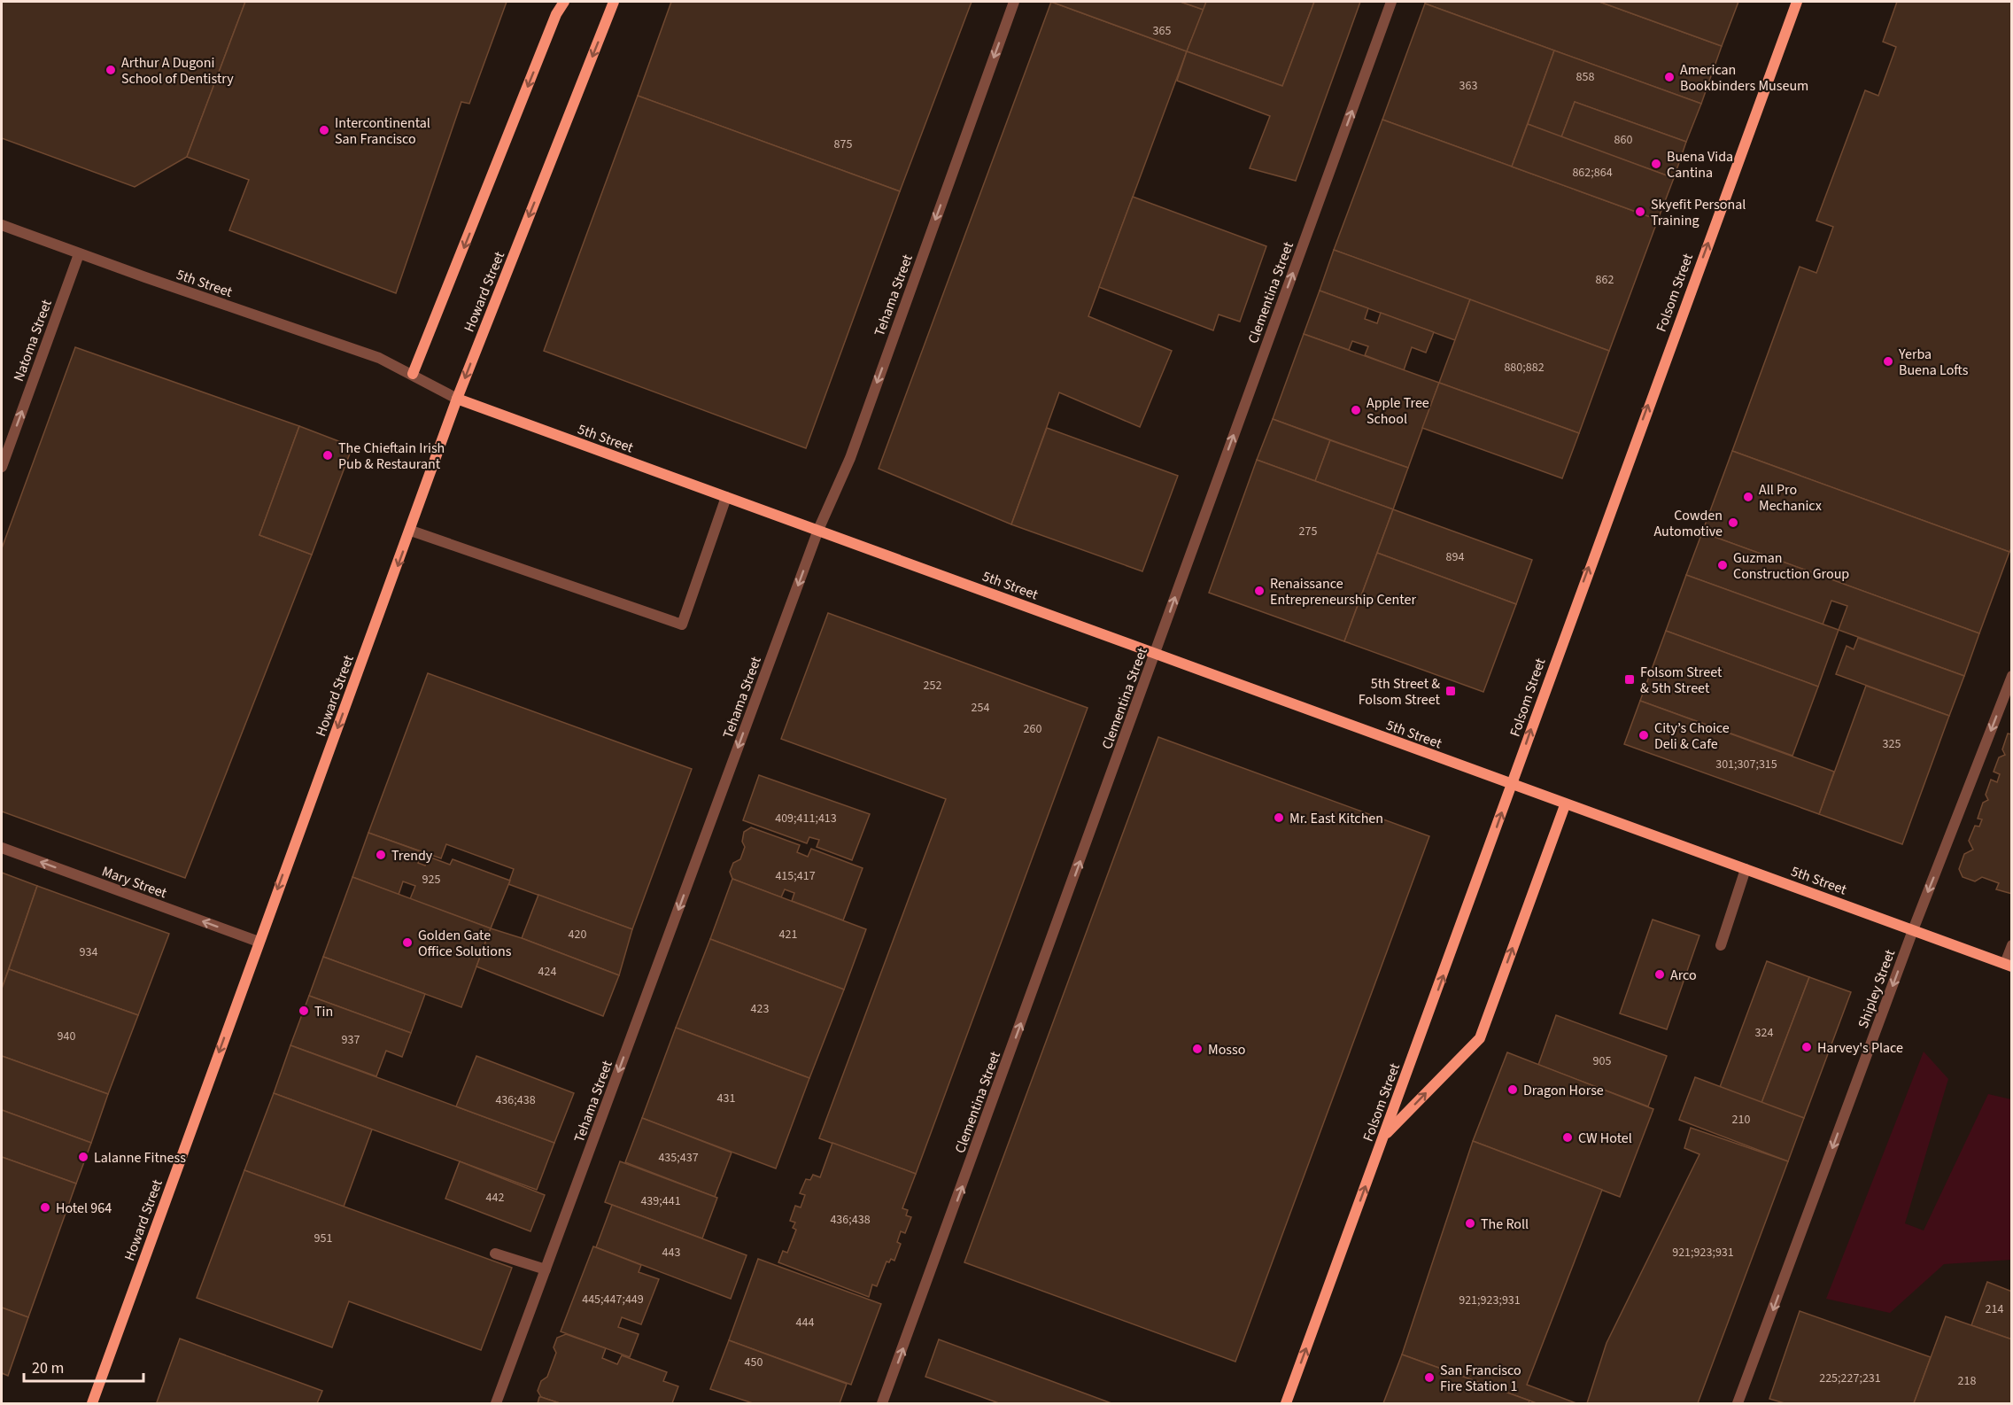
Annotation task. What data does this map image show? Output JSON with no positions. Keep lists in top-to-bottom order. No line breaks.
{"streets":{"main road":["5th Street","Howard Street","Folsom Street"],"street":["Clementina Street","Tehama Street","Natoma Street","Mary Street","Shipley Street"]},"crossings":[["5th Street","Howard Street"],["5th Street","Clementina Street"],["5th Street","Folsom Street"],["5th Street","Tehama Street"],["5th Street","Natoma Street"],["5th Street","Shipley Street"],["Howard Street","Mary Street"]],"one_way":["Howard Street","Clementina Street","Folsom Street","Tehama Street","Natoma Street","Mary Street","Shipley Street"],"places":{"other":["Arthur A Dugoni School of Dentistry","American Bookbinders Museum","Intercontinental San Francisco","Buena Vida Cantina","Skyefit Personal Training","Yerba Buena Lofts","Apple Tree School","The Chieftain Irish Pub & Restaurant","All Pro Mechanicx","Cowden Automotive","Guzman Construction Group","Renaissance Entrepreneurship Center","City’s Choice Deli & Cafe","Mr. East Kitchen","Trendy","Golden Gate Office Solutions","Arco","Tin","Harvey's Place","Mosso","Dragon Horse","CW Hotel","Lalanne Fitness","Hotel 964","The Roll","San Francisco Fire Station 1"],"transit":["Folsom Street & 5th Street","5th Street & Folsom Street"]},"house_numbers":["365","858","363","860","875","862;864","862","880;882","275","894","252","254","260","325","301;307;315","409;411;413","415;417","925","420","421","934","424","423","324","940","937","905","431","436;438","210","435;437","442","439;441","436;438","951","443","921;923;931","445;447;449","921;923;931","214","444","450","225;227;231","218"],"scale_bar":"20 m"}
